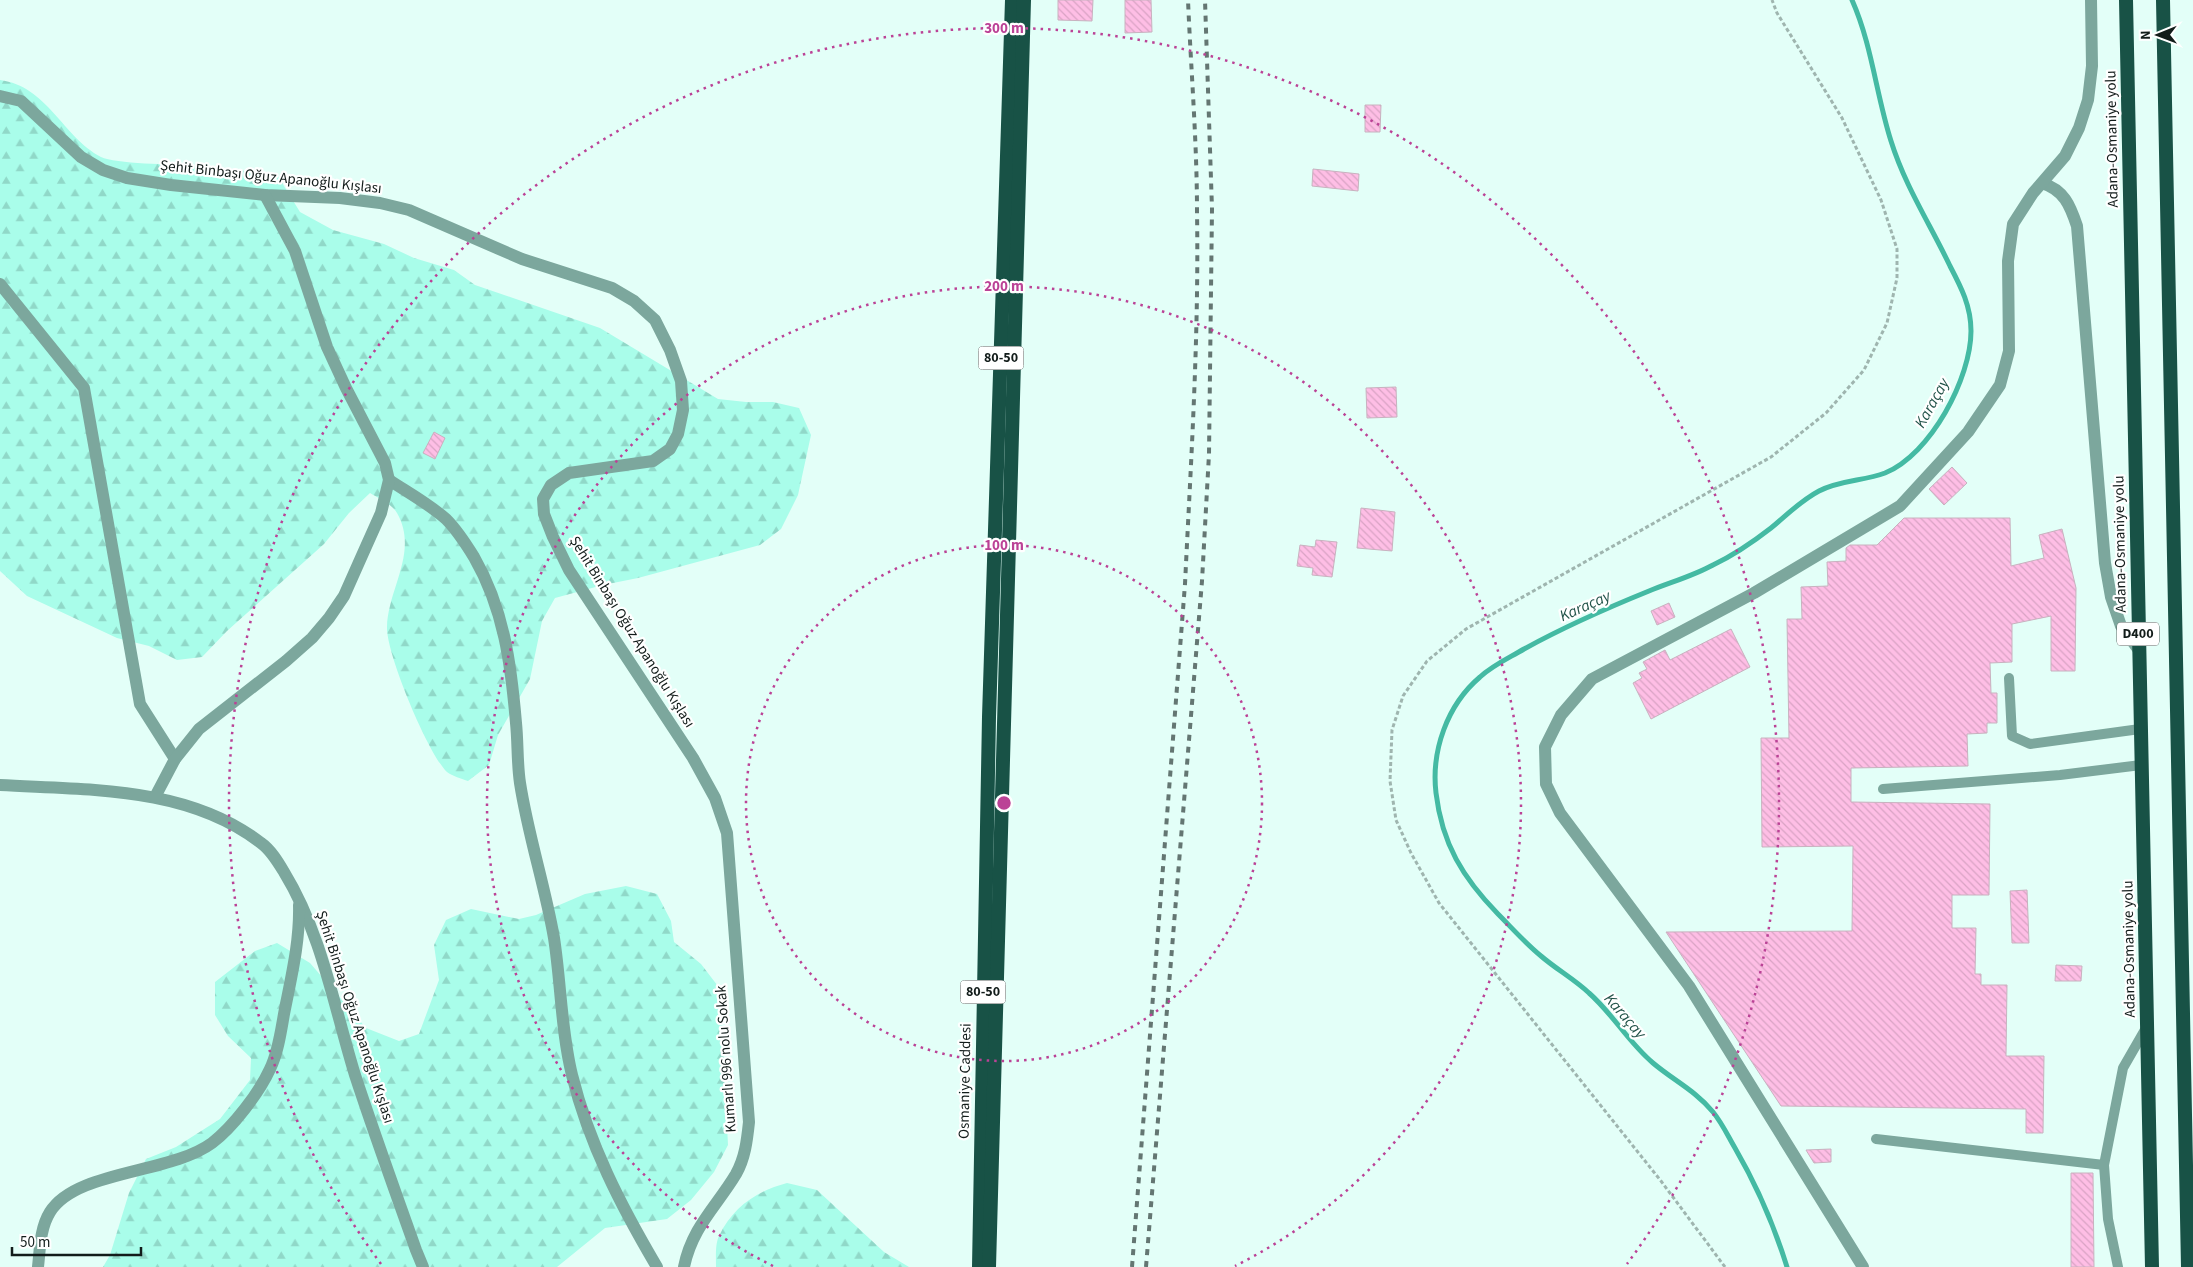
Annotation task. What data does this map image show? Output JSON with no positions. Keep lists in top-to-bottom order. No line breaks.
{"streets":{"highway":["Adana-Osmaniye yolu","80-50","D400","Osmaniye Caddesi"],"street":["Şehit Binbaşı Oğuz Apanoğlu Kışlası","Kumarlı 996 nolu Sokak"]},"crossings":[["Şehit Binbaşı Oğuz Apanoğlu Kışlası","Kumarlı 996 nolu Sokak"]],"water":["Karaçay"],"scale_bar":"50 m","north":"left","rings":["300 m","200 m","100 m"]}
